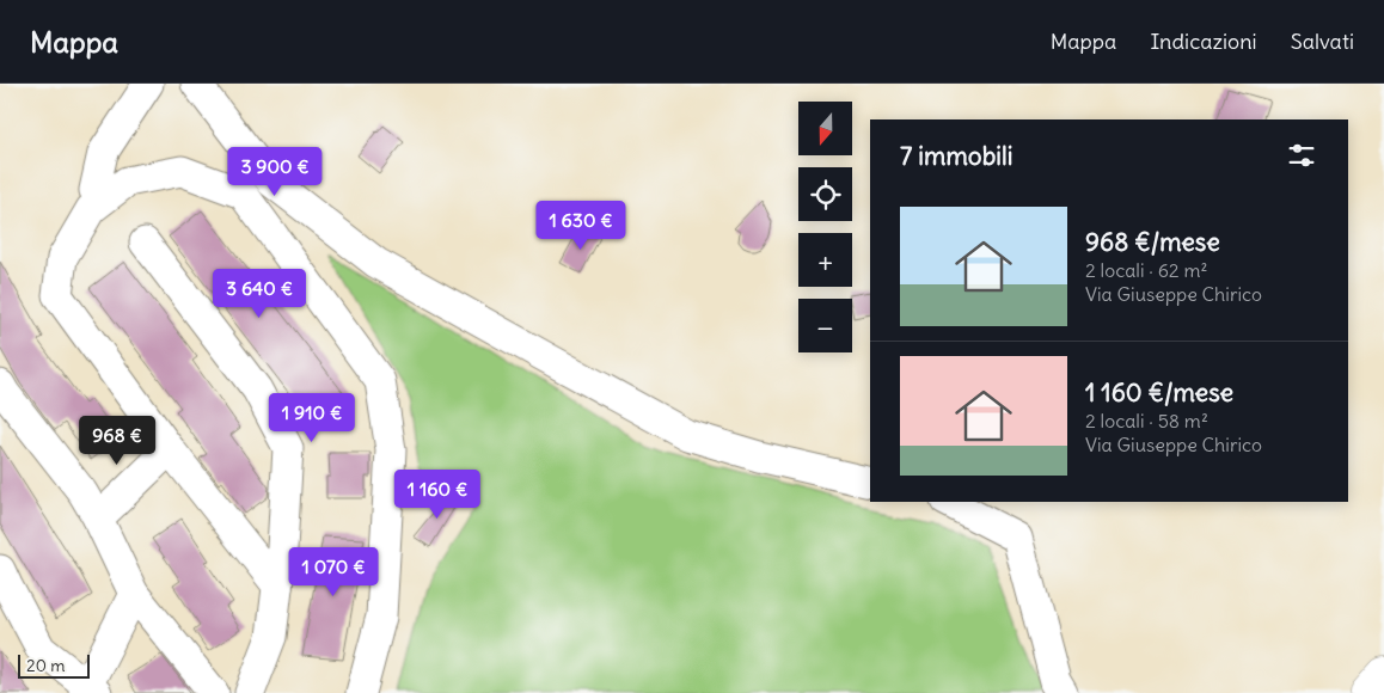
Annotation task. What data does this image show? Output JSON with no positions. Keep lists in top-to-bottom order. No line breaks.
{"scale_bar":"20 m","north":"bottom","page":{"header":"Mappa","nav":["Mappa","Indicazioni","Salvati"],"map_buttons":["+","−"],"heading":"7 immobili","price":["3 900 €","1 630 €","3 640 €","1 910 €","968 €","1 160 €","1 070 €"],"list":[{"name":"968 €/mese","note":"2 locali · 62 m² · Via Giuseppe Chirico"},{"name":"1 160 €/mese","note":"2 locali · 58 m² · Via Giuseppe Chirico"}],"scale":"20 m"}}
